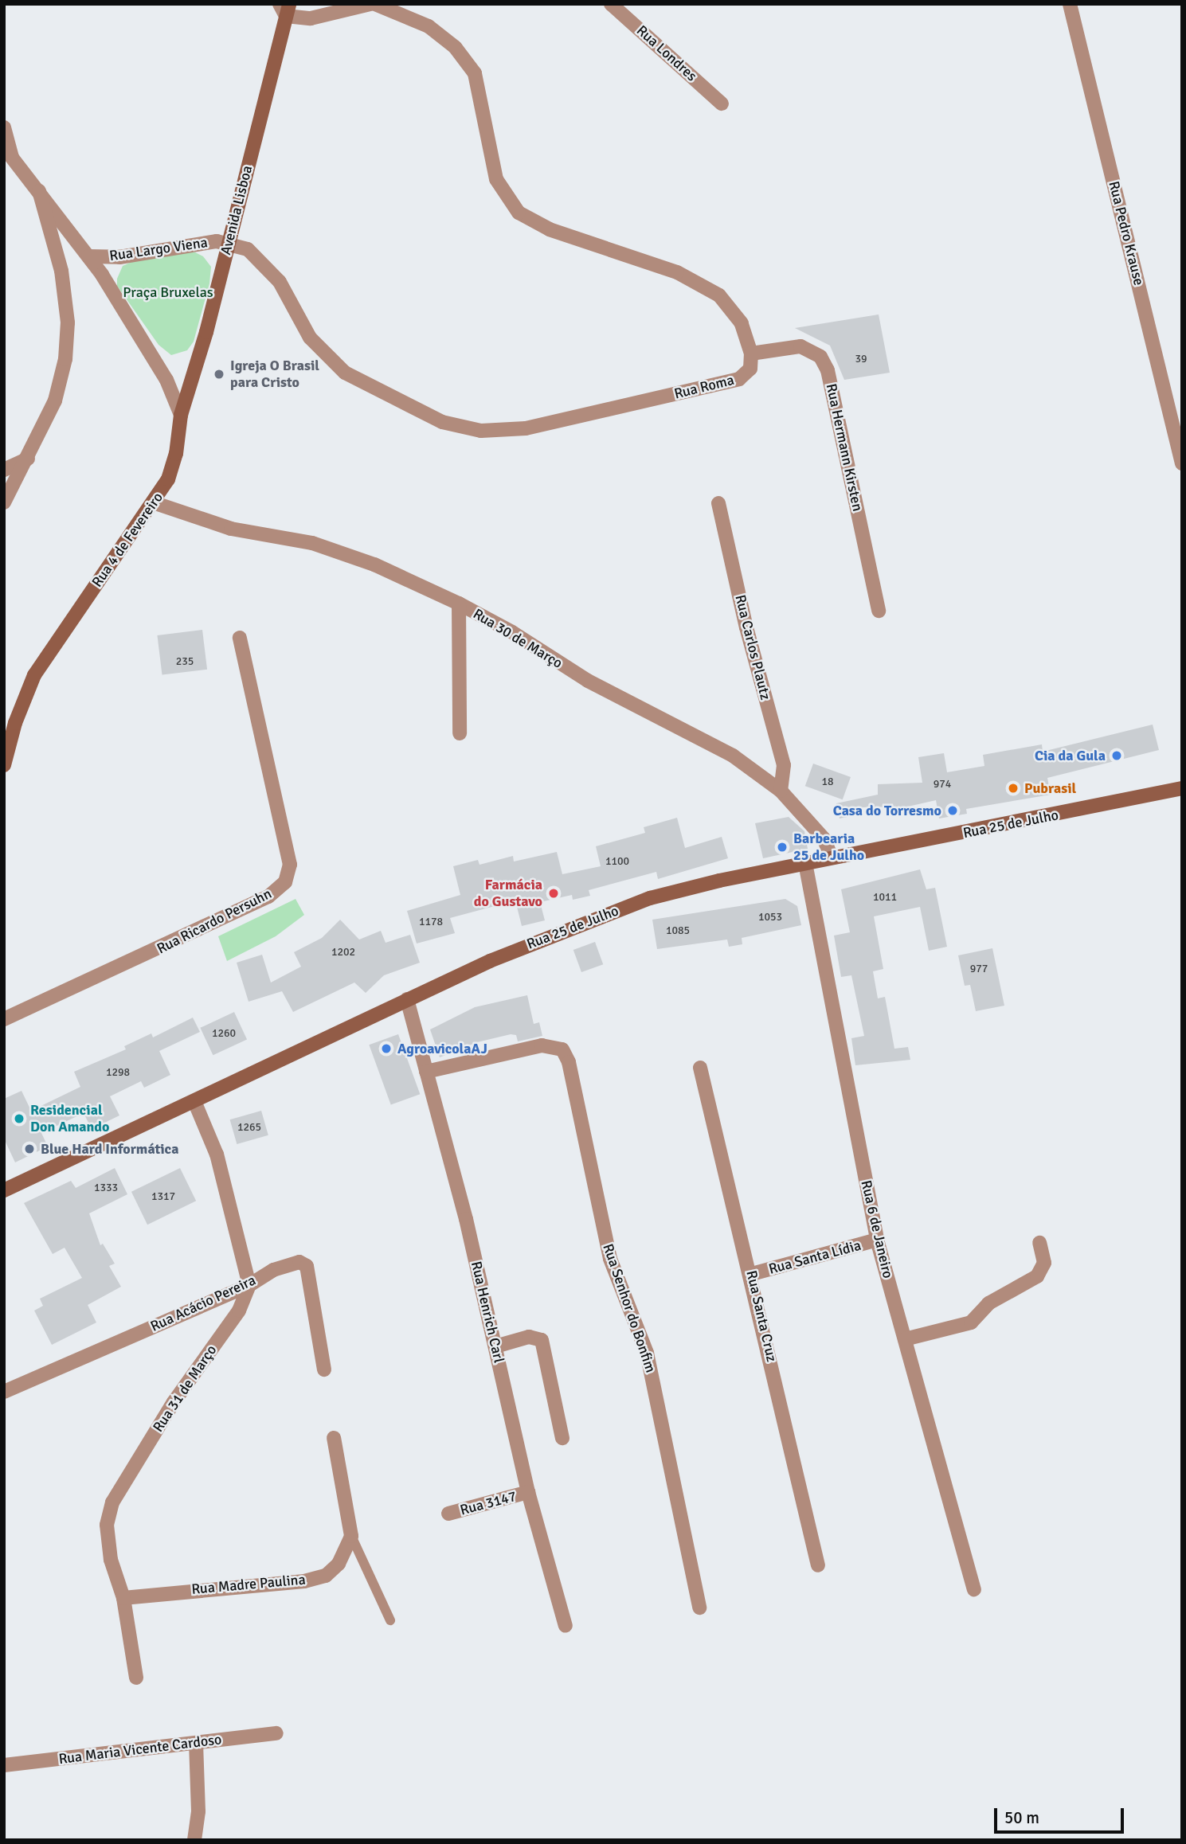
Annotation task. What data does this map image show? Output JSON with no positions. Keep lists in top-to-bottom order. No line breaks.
{"streets":{"main road":["Avenida Lisboa","Rua 4 de Fevereiro","Rua 25 de Julho"],"street":["Rua Londres","Rua Pedro Krause","Rua Largo Viena","Rua Roma","Rua Hermann Kirsten","Rua 30 de Março","Rua Carlos Plautz","Rua Ricardo Persuhn","Rua 6 de Janeiro","Rua Santa Lídia","Rua Acácio Pereira","Rua Senhor do Bonfim","Rua Henrich Carl","Rua Santa Cruz","Rua 31 de Março","Rua 3147","Rua Madre Paulina","Rua Maria Vicente Cardoso"]},"crossings":[["Avenida Lisboa","Rua Largo Viena"],["Avenida Lisboa","Rua Roma"],["Avenida Lisboa","Rua 4 de Fevereiro"],["Rua Largo Viena","Rua Roma"],["Rua Largo Viena","Rua 4 de Fevereiro"],["Rua Roma","Rua Hermann Kirsten"],["Rua 4 de Fevereiro","Rua 30 de Março"],["Rua 30 de Março","Rua Carlos Plautz"],["Rua 30 de Março","Rua 25 de Julho"],["Rua 25 de Julho","Rua 6 de Janeiro"],["Rua 25 de Julho","Rua Henrich Carl"],["Rua 6 de Janeiro","Rua Santa Lídia"],["Rua Santa Lídia","Rua Santa Cruz"],["Rua Acácio Pereira","Rua 31 de Março"],["Rua Senhor do Bonfim","Rua Henrich Carl"],["Rua Henrich Carl","Rua 3147"],["Rua 31 de Março","Rua Madre Paulina"]],"parks":["Praça Bruxelas"],"places":["Igreja O Brasil para Cristo","Cia da Gula","Pubrasil","Casa do Torresmo","Barbearia 25 de Julho","Farmácia do Gustavo","AgroavicolaAJ","Residencial Don Amando","Blue Hard Informática"],"house_numbers":["39","235","18","974","1100","1011","1053","1178","1085","1202","977","1260","1298","1265","1333","1317"],"scale_bar":"50 m"}
